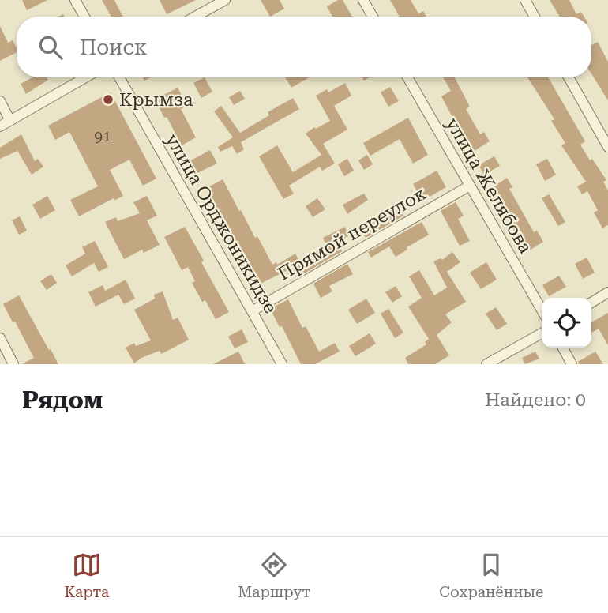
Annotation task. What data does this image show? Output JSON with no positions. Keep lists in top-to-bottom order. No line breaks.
{"streets":{"street":["улица Желябова","улица Орджоникидзе","Прямой переулок"]},"crossings":[["улица Желябова","Прямой переулок"],["улица Орджоникидзе","Прямой переулок"]],"places":["Крымза"],"house_numbers":["91"],"page":{"search":"Поиск","heading":["Рядом","Найдено: 0"],"nav":["Карта","Маршрут","Сохранённые"]}}
